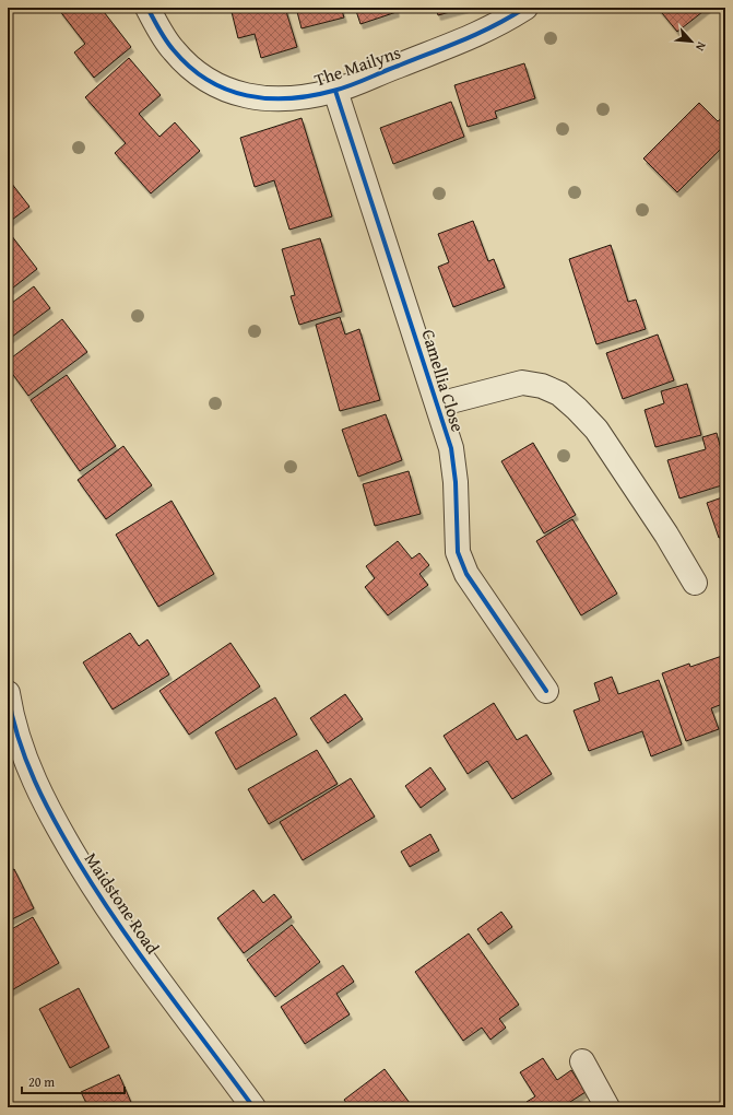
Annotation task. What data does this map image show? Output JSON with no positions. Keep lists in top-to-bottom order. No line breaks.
{"streets":{"street":["The Mailyns","Camellia Close","Maidstone Road"]},"crossings":[["The Mailyns","Camellia Close"]],"scale_bar":"20 m","north":"bottom right"}
